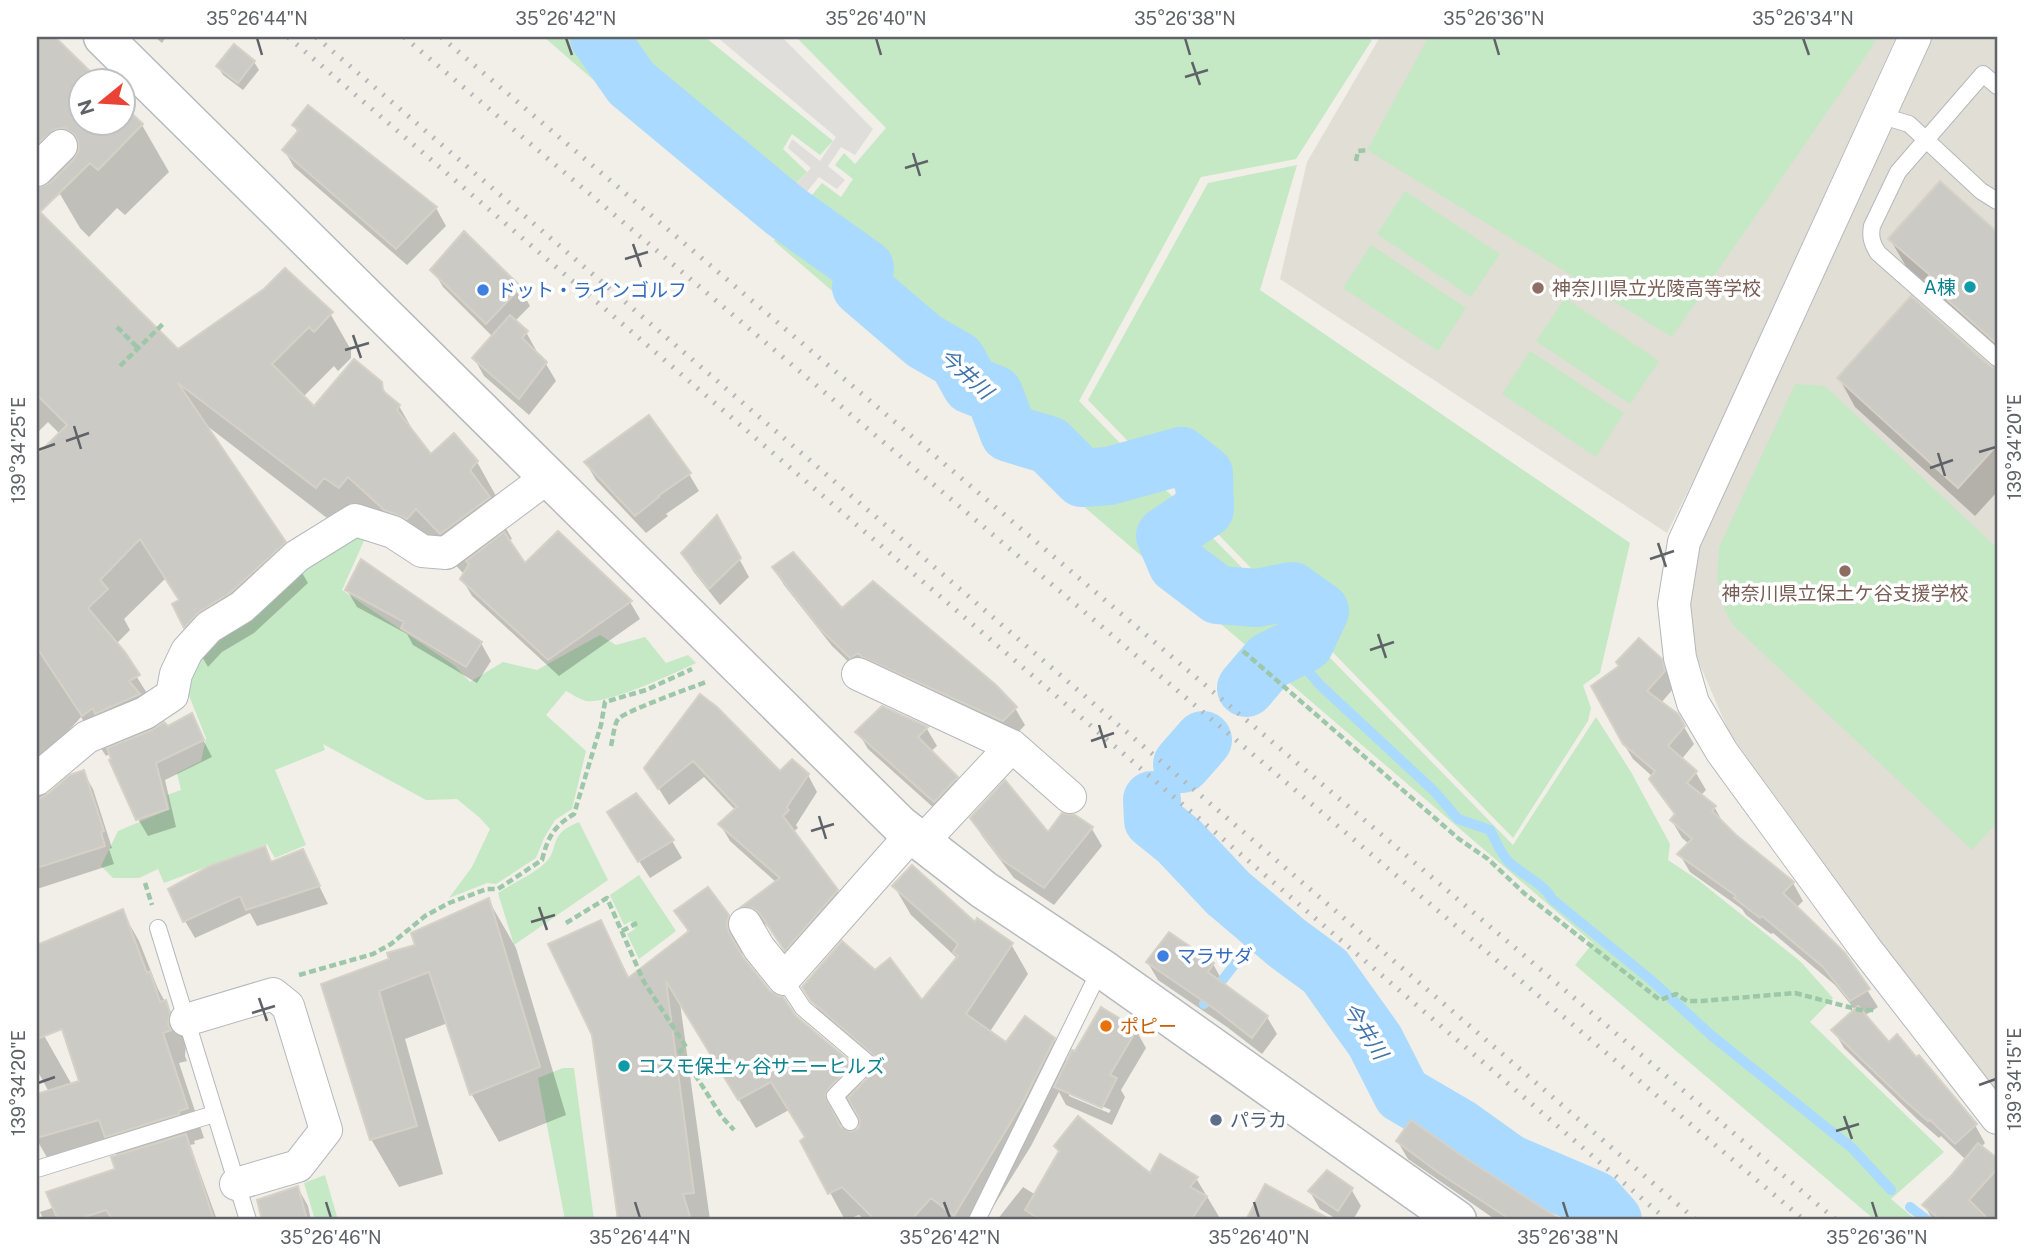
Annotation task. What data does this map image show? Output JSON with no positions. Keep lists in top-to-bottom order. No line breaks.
{"water":["今井川"],"places":["A棟","神奈川県立光陵高等学校","ドット・ラインゴルフ","神奈川県立保土ケ谷支援学校","マラサダ","ポピー","コスモ保土ヶ谷サニーヒルズ","パラカ"],"north":"left","coordinates":["35°26'44\"N","35°26'42\"N","35°26'40\"N","35°26'38\"N","35°26'36\"N","35°26'34\"N","139°34'20\"E","139°34'25\"E","139°34'15\"E","35°26'46\"N"]}
